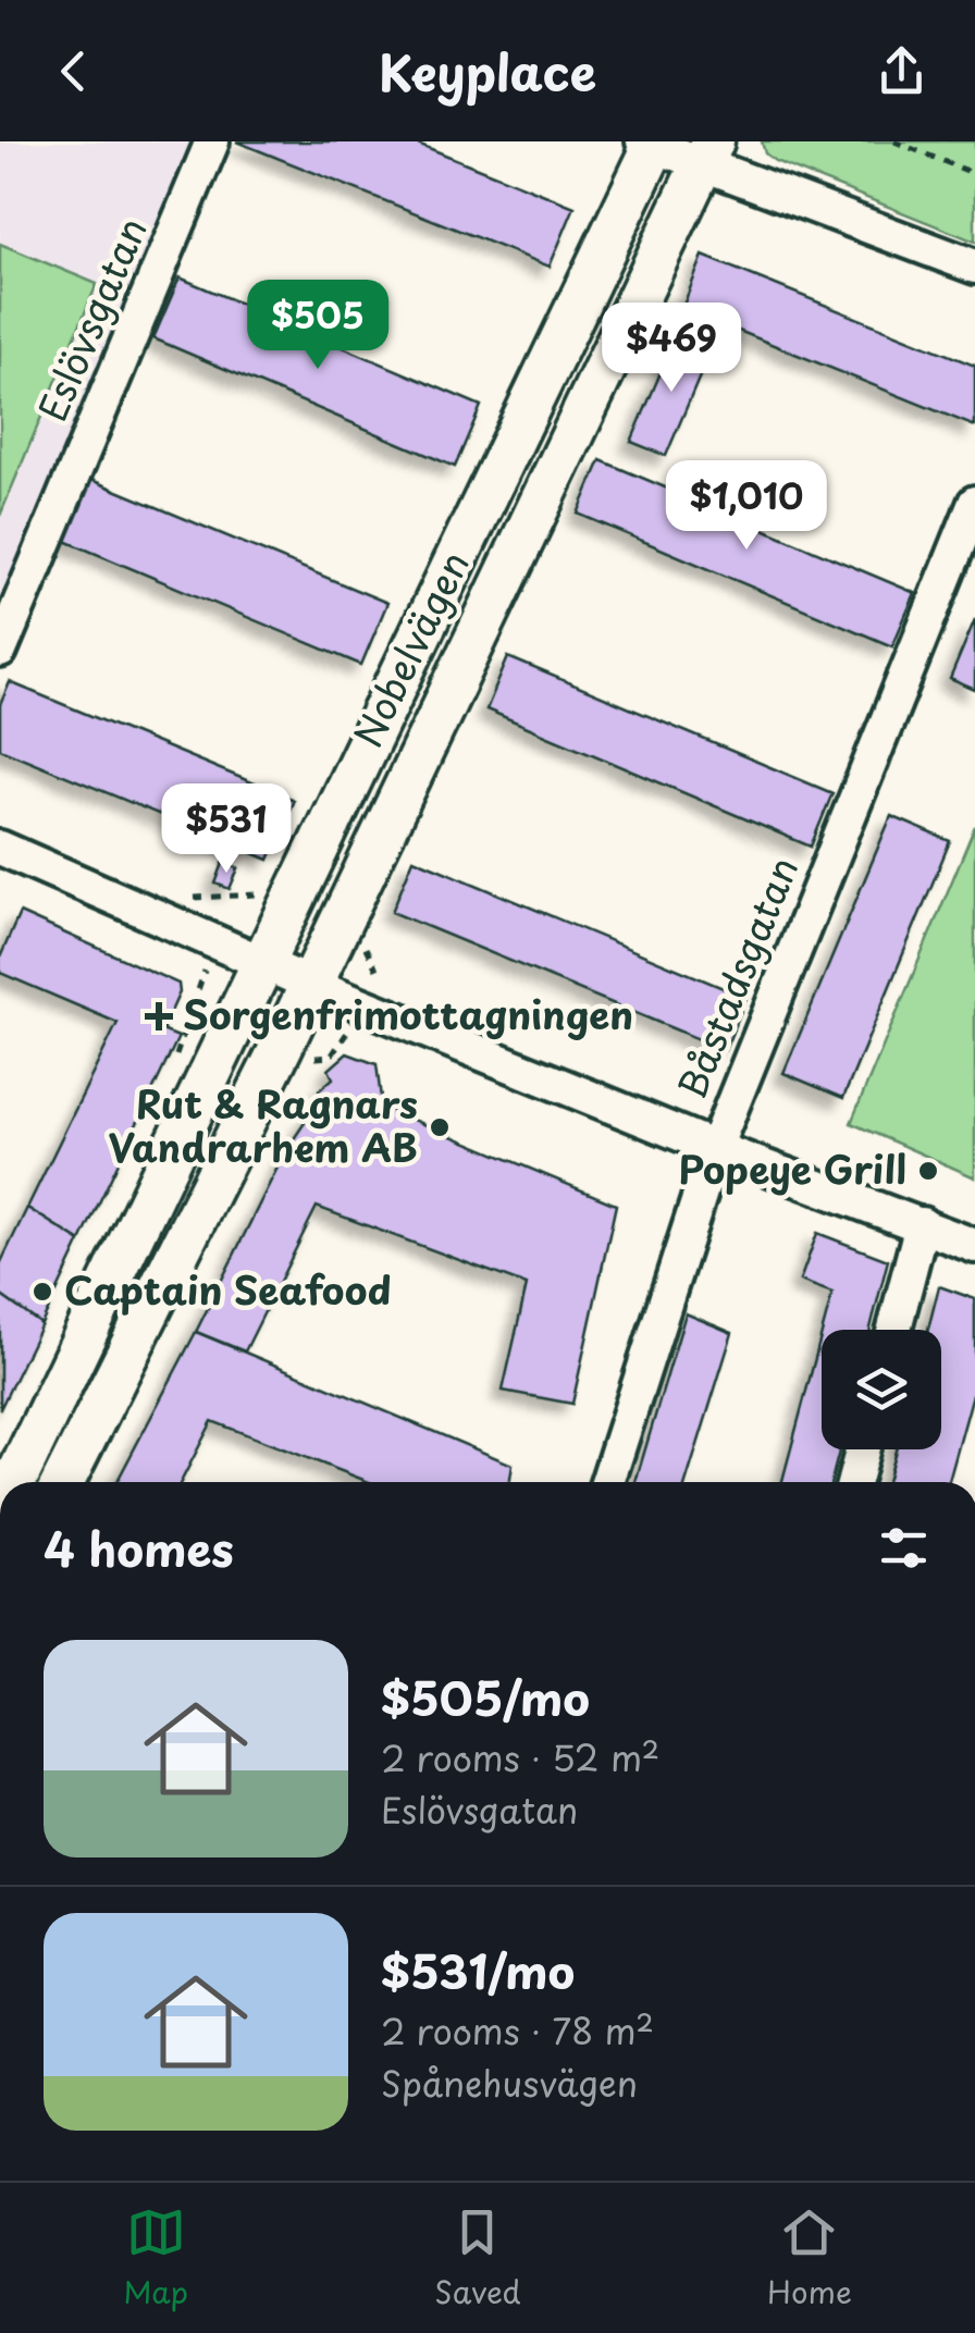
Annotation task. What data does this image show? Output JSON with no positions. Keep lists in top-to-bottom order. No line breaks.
{"streets":{"main road":["Nobelvägen"],"street":["Eslövsgatan","Båstadsgatan"]},"places":{"health":["Sorgenfrimottagningen"],"other":["Rut & Ragnars Vandrarhem AB","Popeye Grill","Captain Seafood"]},"page":{"header":"Keyplace","price":["$505","$469","$1,010","$531"],"heading":"4 homes","list":[{"name":"$505/mo","note":"2 rooms · 52 m² · Eslövsgatan"},{"name":"$531/mo","note":"2 rooms · 78 m² · Spånehusvägen"}],"tabs":["Map","Saved","Home"]}}
